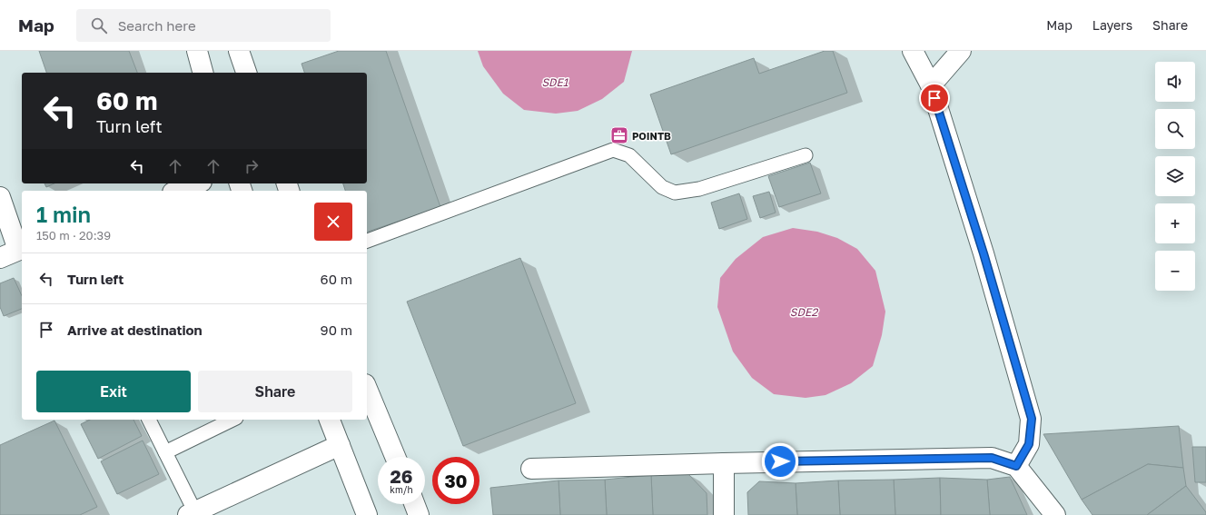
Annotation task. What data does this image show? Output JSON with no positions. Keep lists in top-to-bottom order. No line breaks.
{"water":["SDE1","SDE2"],"places":{"office":["POINTB"]},"page":{"header":"Map","search":"Search here","nav":["Map","Layers","Share"],"map_buttons":["+","−"],"turn":["60 m","Turn left"],"heading":["1 min","150 m · 20:39"],"list":[{"name":"Turn left","value":"60 m"},{"name":"Arrive at destination","value":"90 m"}],"buttons":["Exit","Share"],"speed":"26 km/h","limit":"30"}}
